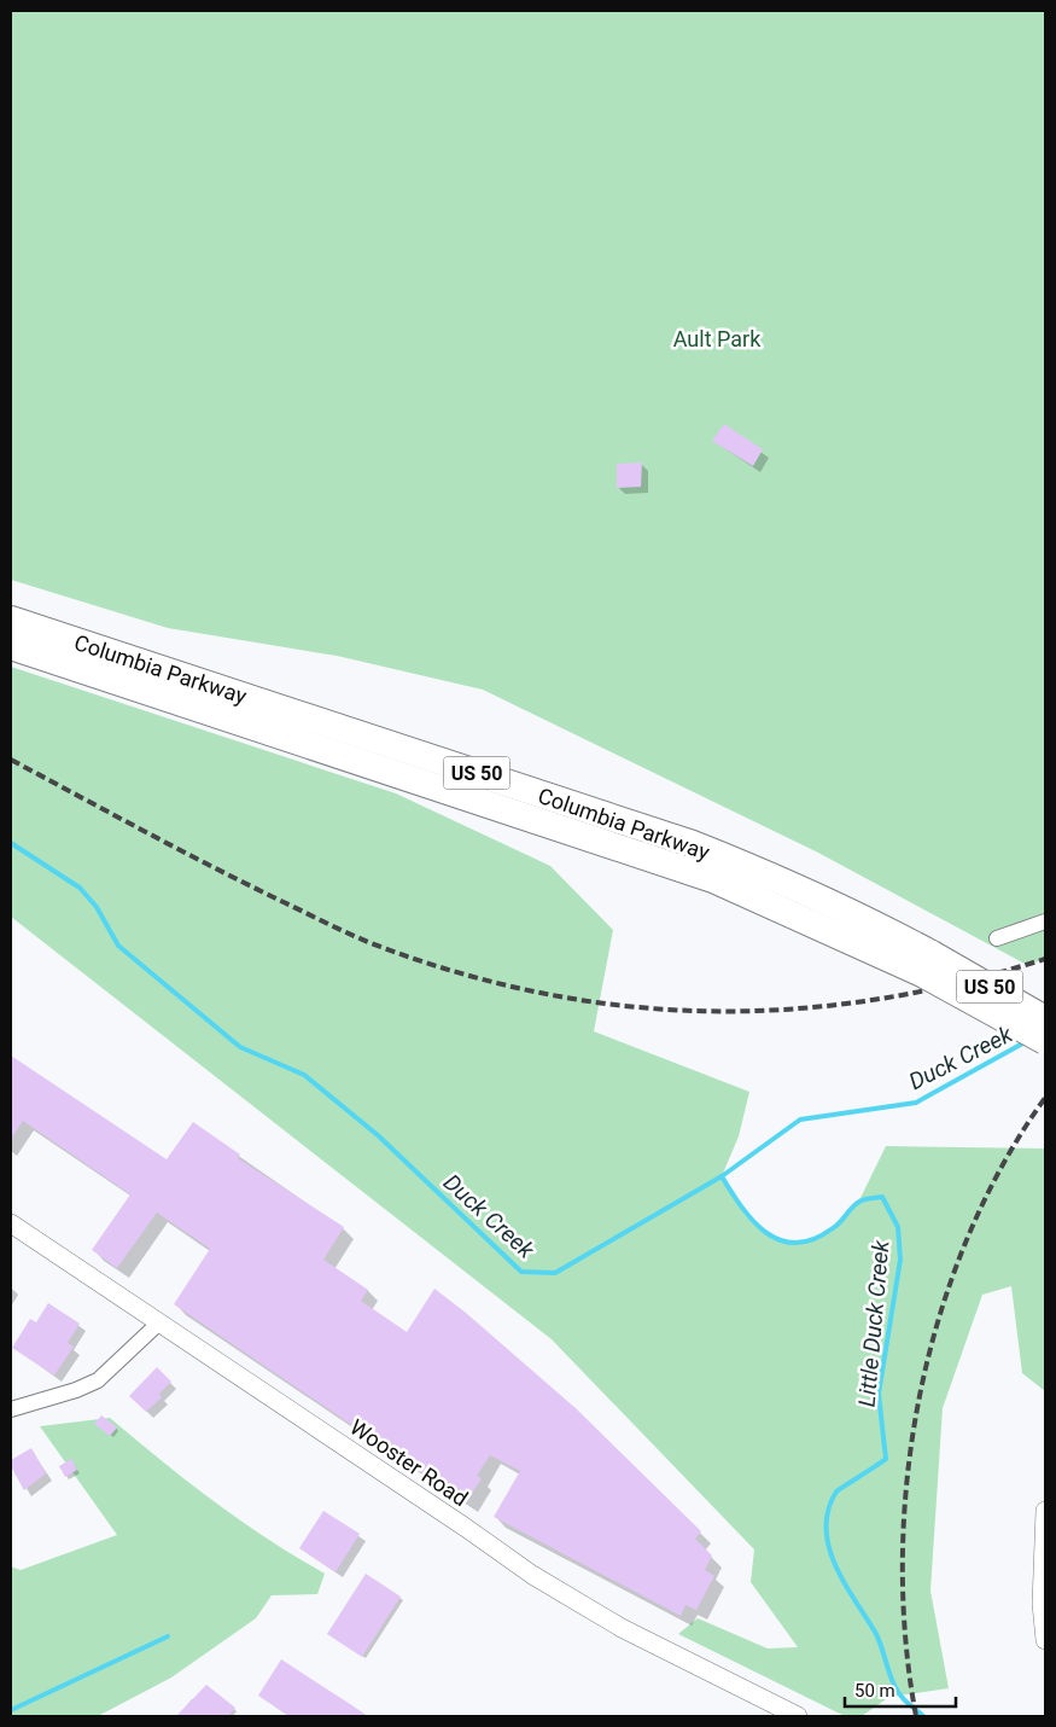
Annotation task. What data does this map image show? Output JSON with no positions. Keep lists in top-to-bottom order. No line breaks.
{"streets":{"highway":["Columbia Parkway","US 50"],"street":["Wooster Road"]},"water":["Duck Creek","Little Duck Creek"],"parks":["Ault Park"],"scale_bar":"50 m"}
